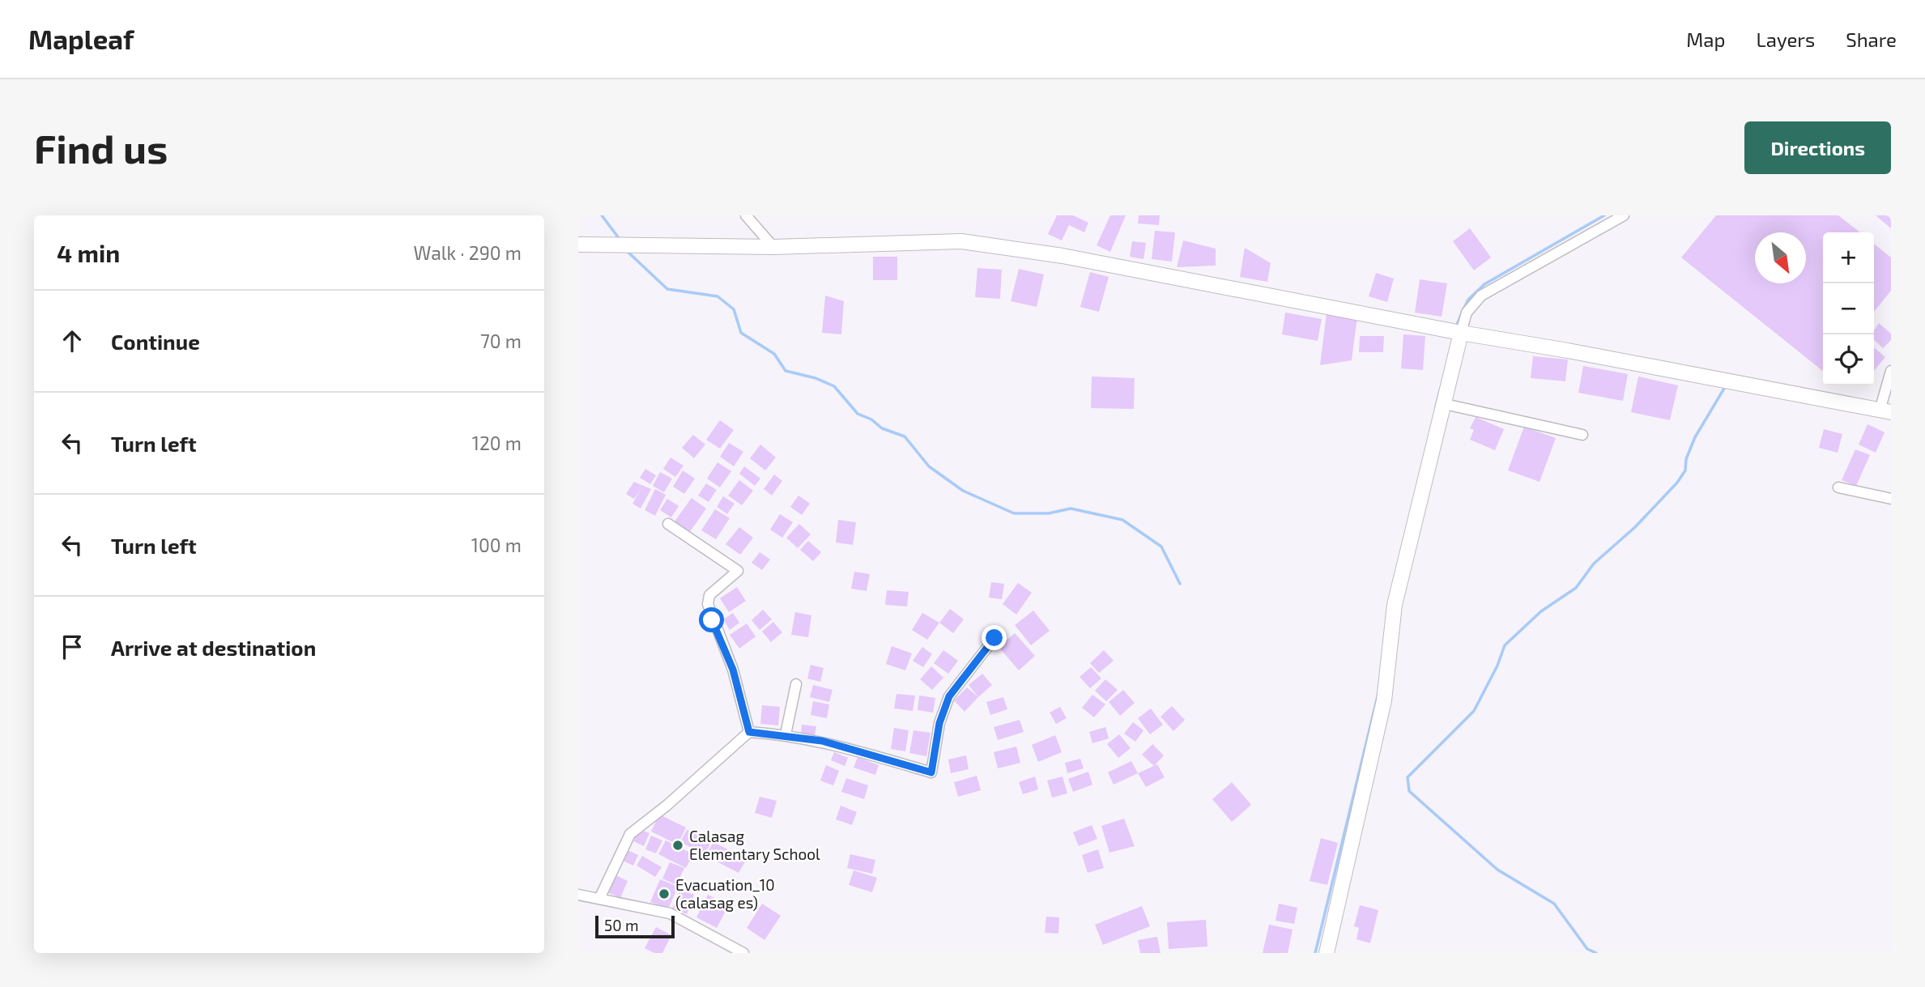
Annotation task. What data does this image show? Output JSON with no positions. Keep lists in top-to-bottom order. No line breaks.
{"places":["Calasag Elementary School","Evacuation_10 (calasag es)"],"scale_bar":"50 m","north":"bottom right","page":{"header":"Mapleaf","nav":["Map","Layers","Share"],"buttons":"Directions","title":"Find us","heading":["4 min","Walk · 290 m"],"map_buttons":["+","−"],"list":[["Continue","70 m"],["Turn left","120 m"],["Turn left","100 m"],"Arrive at destination"],"scale":"50 m"}}
